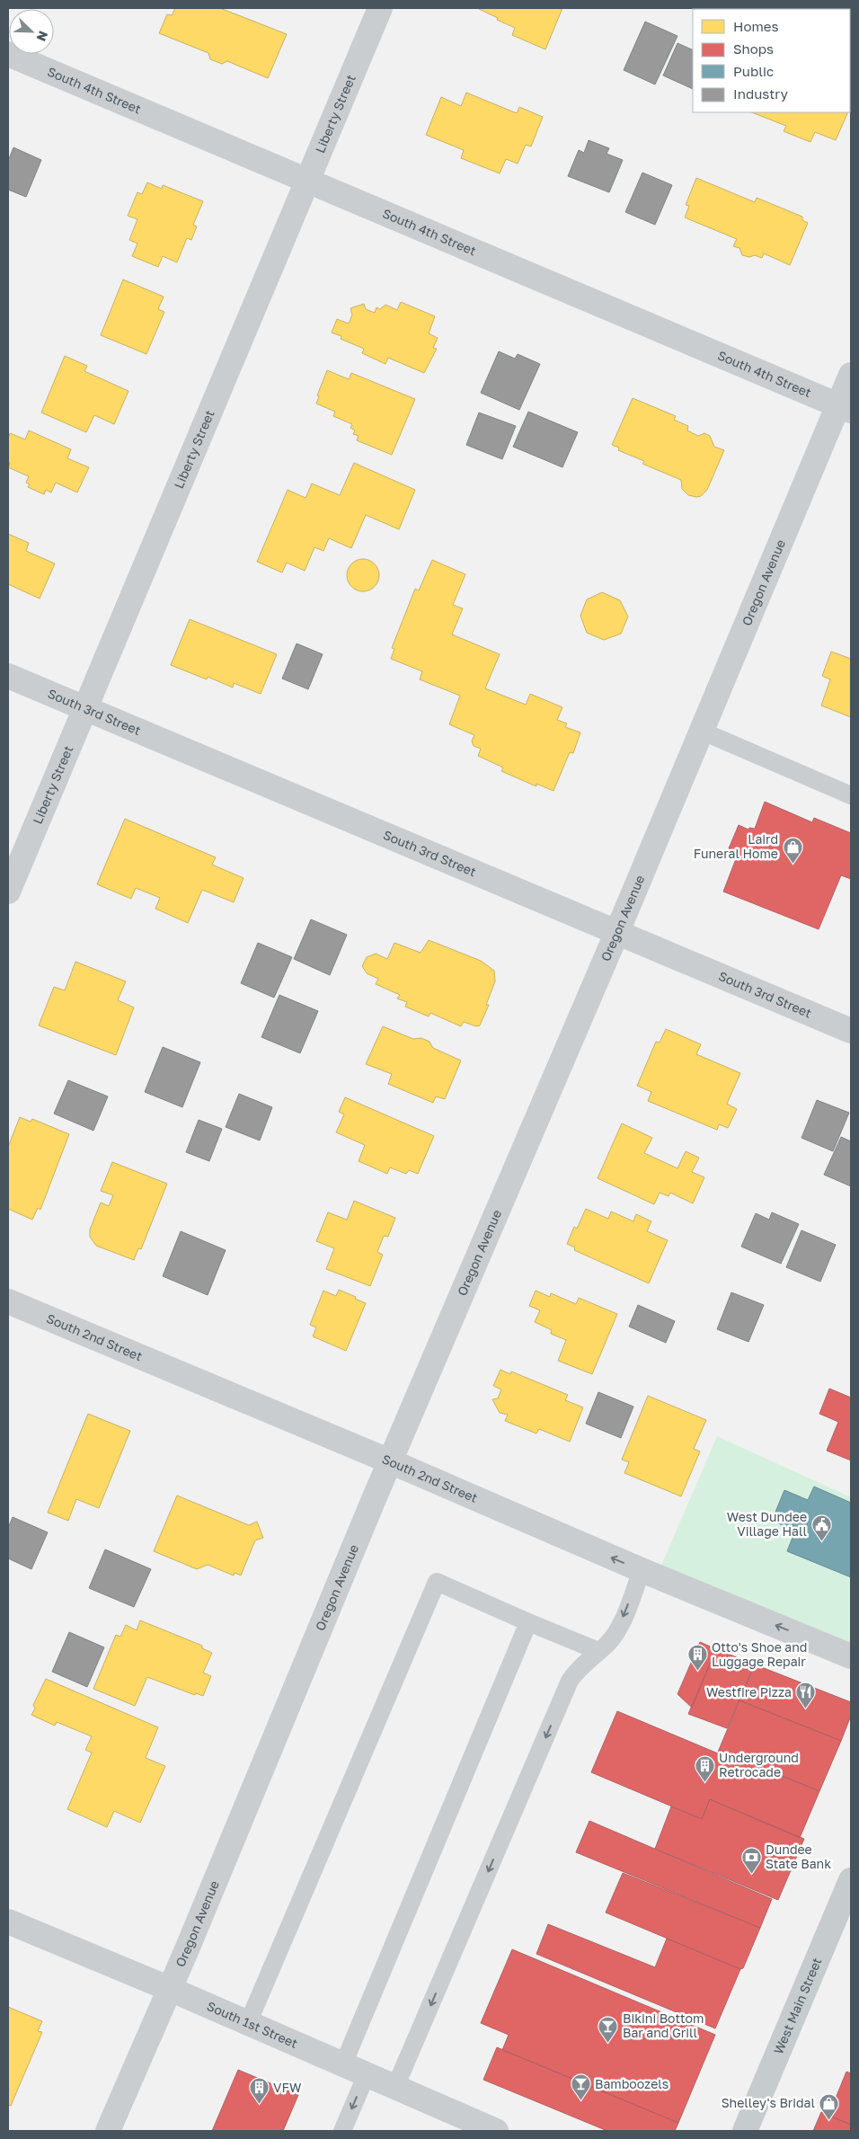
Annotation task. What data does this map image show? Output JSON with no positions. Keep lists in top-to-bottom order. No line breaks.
{"streets":{"main road":["West Main Street"],"street":["South 4th Street","Liberty Street","Oregon Avenue","South 3rd Street","South 2nd Street","South 1st Street"]},"crossings":[["South 4th Street","Liberty Street"],["South 4th Street","Oregon Avenue"],["Liberty Street","South 3rd Street"],["Oregon Avenue","South 3rd Street"],["Oregon Avenue","South 2nd Street"],["Oregon Avenue","South 1st Street"]],"one_way":["South 2nd Street"],"places":{"shop":["Laird Funeral Home","Shelley's Bridal"],"public building":["West Dundee Village Hall"],"building":["Otto's Shoe and Luggage Repair","Underground Retrocade","VFW"],"restaurant":["Westfire Pizza"],"bank":["Dundee State Bank"],"bar":["Bikini Bottom Bar and Grill","Bamboozels"]},"legend":["Homes","Shops","Public","Industry"],"north":"bottom right"}
